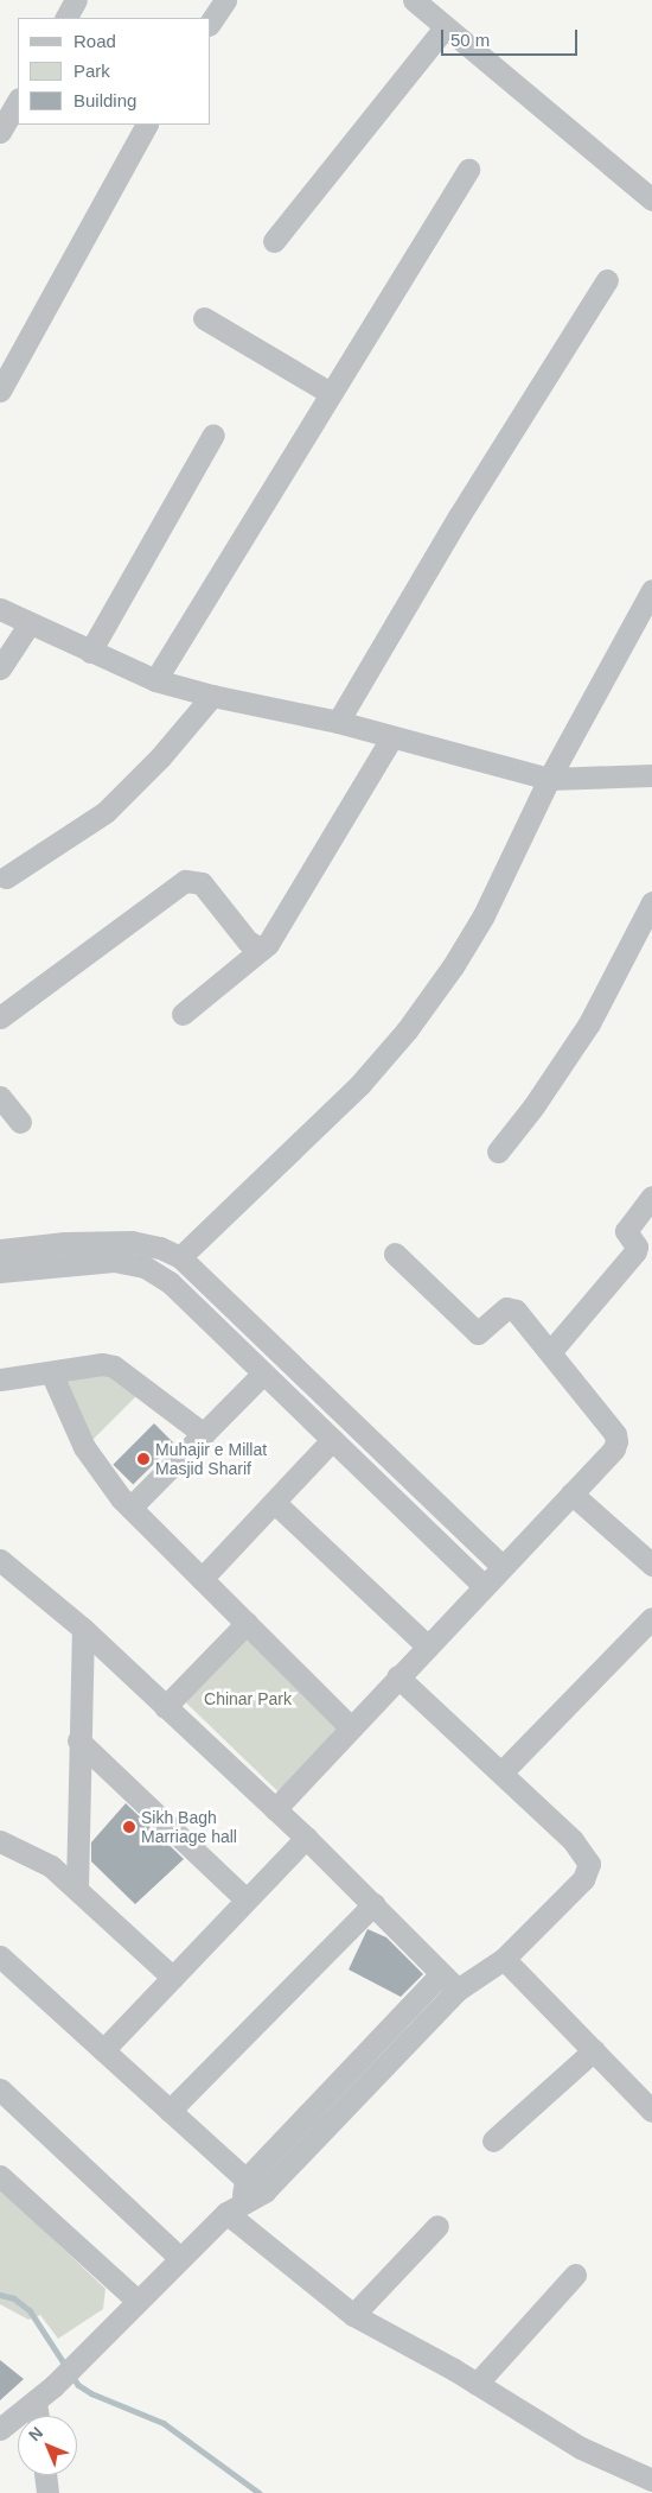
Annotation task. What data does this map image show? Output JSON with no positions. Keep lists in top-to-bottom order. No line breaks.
{"parks":["Chinar Park"],"places":["Muhajir e Millat Masjid Sharif","Sikh Bagh Marriage hall"],"legend":["Road","Park","Building"],"scale_bar":"50 m","north":"top left"}
